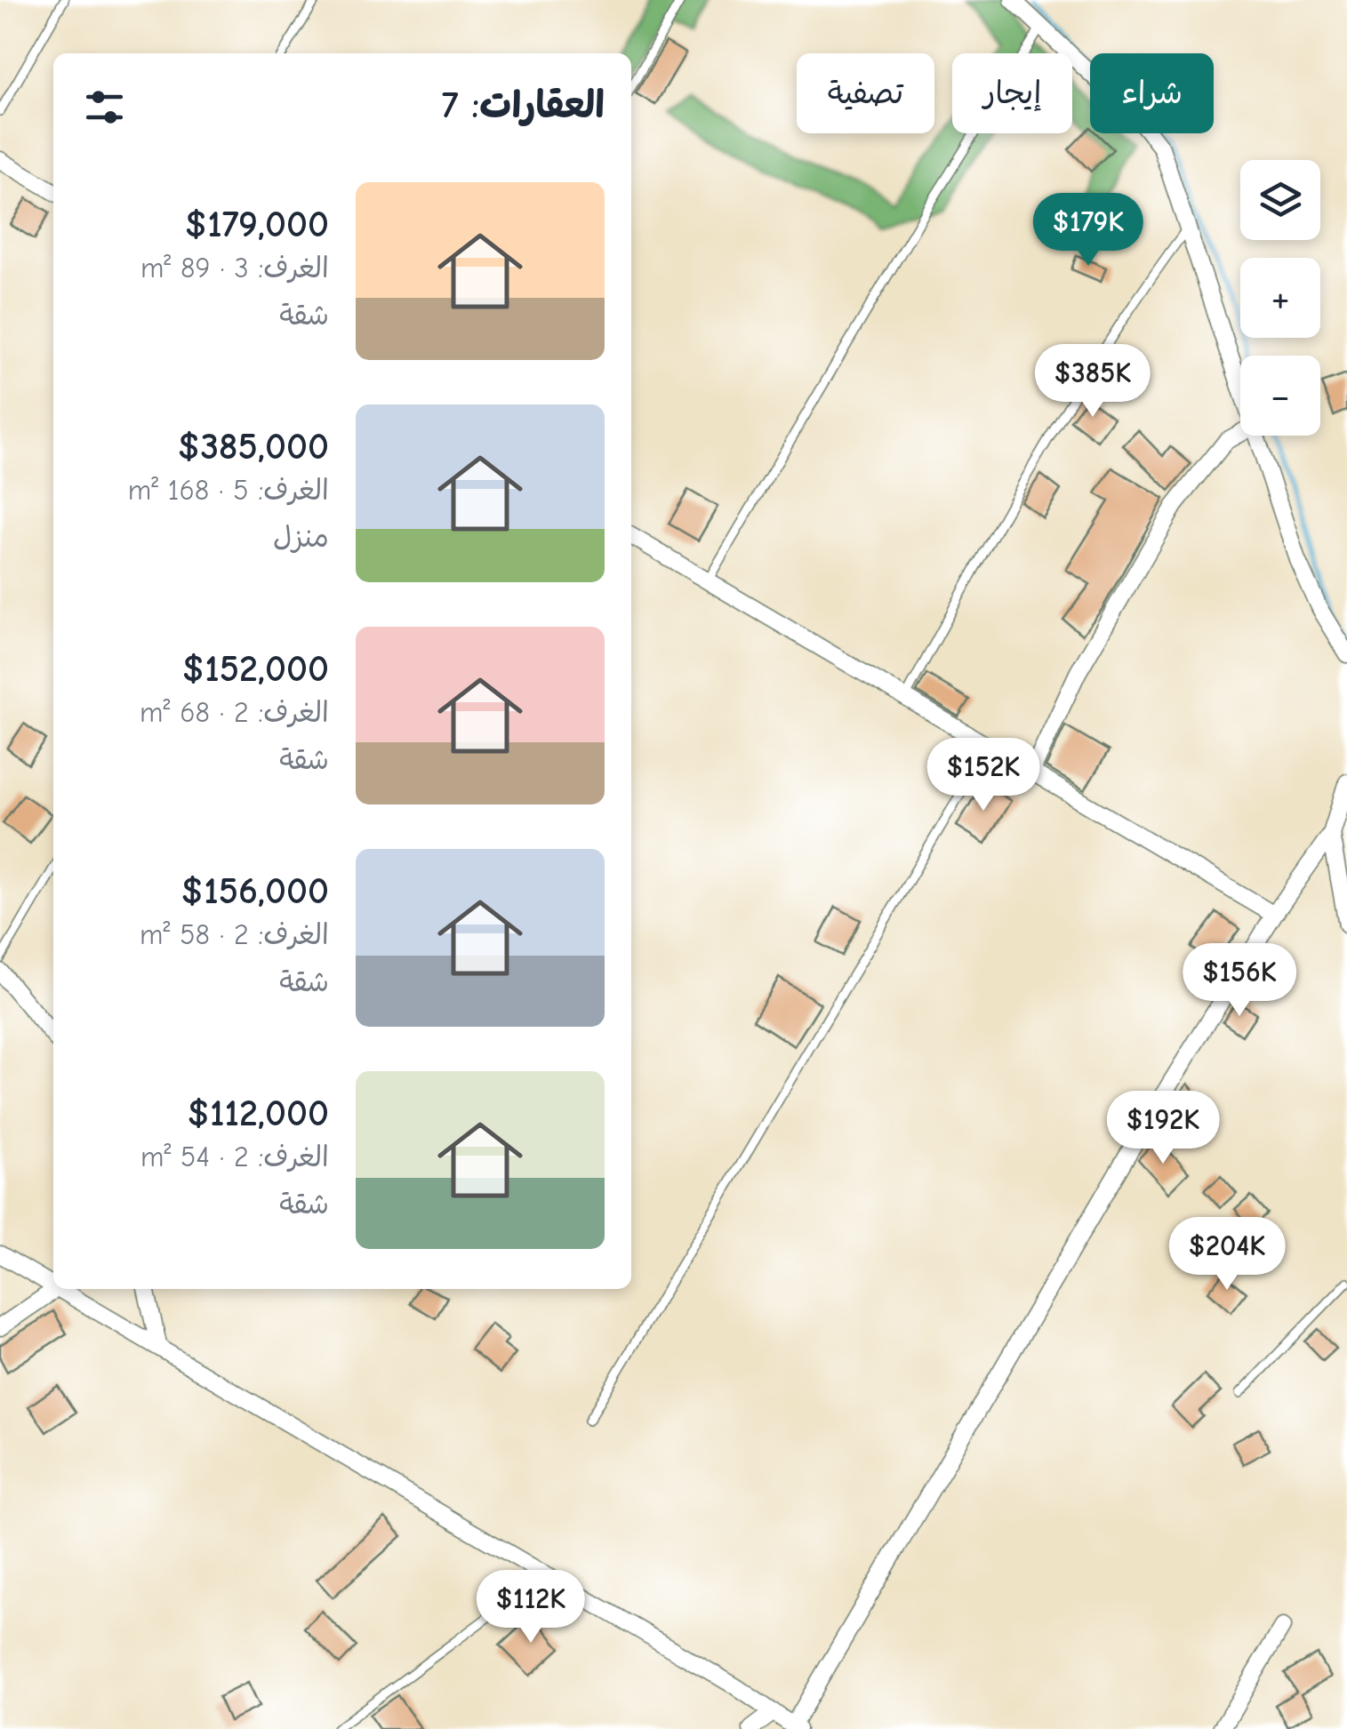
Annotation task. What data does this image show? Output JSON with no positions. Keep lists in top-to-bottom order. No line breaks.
{"page":{"chip":["شراء","إيجار","تصفية"],"heading":"العقارات: 7","map_buttons":["+","−"],"list":[{"name":"$179,000","note":"الغرف: 3 · 89 m² · شقة"},{"name":"$385,000","note":"الغرف: 5 · 168 m² · منزل"},{"name":"$152,000","note":"الغرف: 2 · 68 m² · شقة"},{"name":"$156,000","note":"الغرف: 2 · 58 m² · شقة"},{"name":"$112,000","note":"الغرف: 2 · 54 m² · شقة"}],"price":["$179K","$385K","$152K","$156K","$192K","$204K","$112K"]}}
